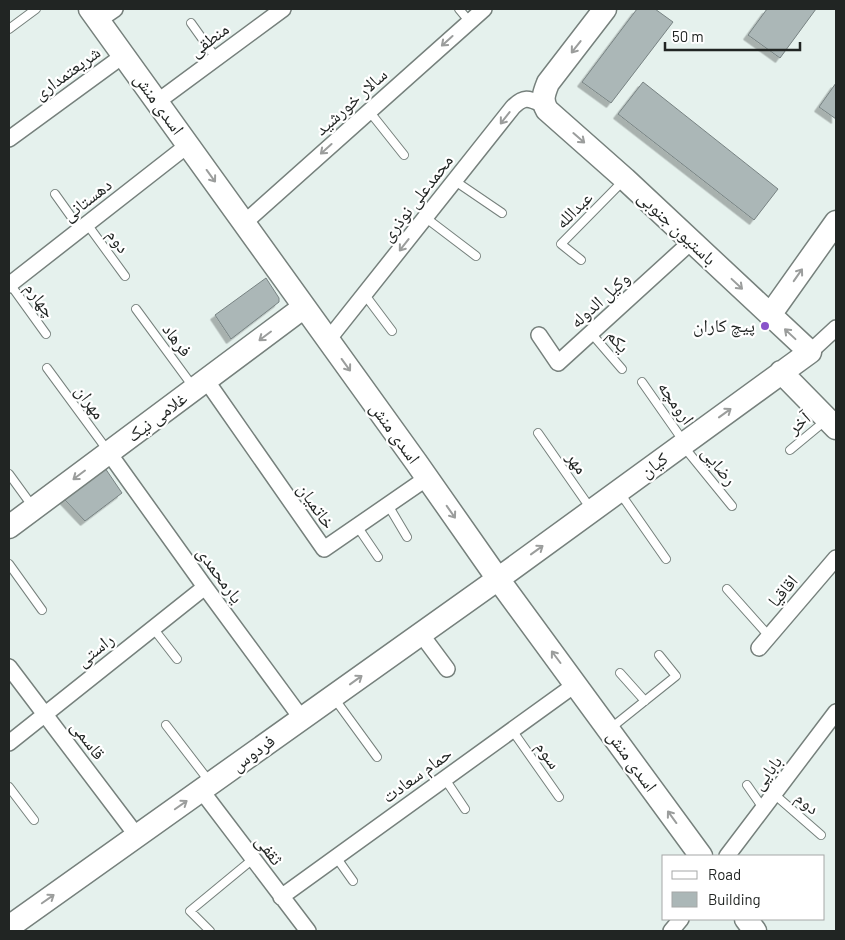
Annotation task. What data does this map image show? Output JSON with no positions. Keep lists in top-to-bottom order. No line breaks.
{"streets":{"street":["منطقی","شریعتمداری","سالار خورشید","اسدی منش","محمدعلی نوذری","دهستانی","باستیون جنوبی","وکیل الدوله","غلامی نیک","کیان","خاتمیان","یارمحمدی","اقاقیا","راستی","قاسمی","فردوس","بابایی","حمام سعادت","ثقفی"],"lane":["عبدالله","دوم","چهارم","فرهاد","یکم","مهران","ارومچه","آخر","مهر","رضایی","سوم"]},"crossings":[["منطقی","اسدی منش"],["شریعتمداری","اسدی منش"],["سالار خورشید","اسدی منش"],["اسدی منش","محمدعلی نوذری"],["اسدی منش","دهستانی"],["اسدی منش","غلامی نیک"],["اسدی منش","کیان"],["اسدی منش","خاتمیان"],["اسدی منش","فردوس"],["اسدی منش","حمام سعادت"],["محمدعلی نوذری","باستیون جنوبی"],["دهستانی","دوم"],["دهستانی","چهارم"],["عبدالله","باستیون جنوبی"],["باستیون جنوبی","وکیل الدوله"],["باستیون جنوبی","کیان"],["دوم","بابایی"],["وکیل الدوله","یکم"],["فرهاد","غلامی نیک"],["فرهاد","خاتمیان"],["مهران","غلامی نیک"],["مهران","یارمحمدی"],["ارومچه","کیان"],["ارومچه","رضایی"],["غلامی نیک","خاتمیان"],["غلامی نیک","یارمحمدی"],["مهر","کیان"],["کیان","رضایی"],["کیان","فردوس"],["یارمحمدی","راستی"],["یارمحمدی","فردوس"],["راستی","قاسمی"],["قاسمی","فردوس"],["فردوس","ثقفی"],["سوم","حمام سعادت"],["حمام سعادت","ثقفی"]],"one_way":["سالار خورشید","محمدعلی نوذری","غلامی نیک","کیان","فردوس"],"places":["پیچ کاران"],"legend":["Road","Building"],"scale_bar":"50 m"}
